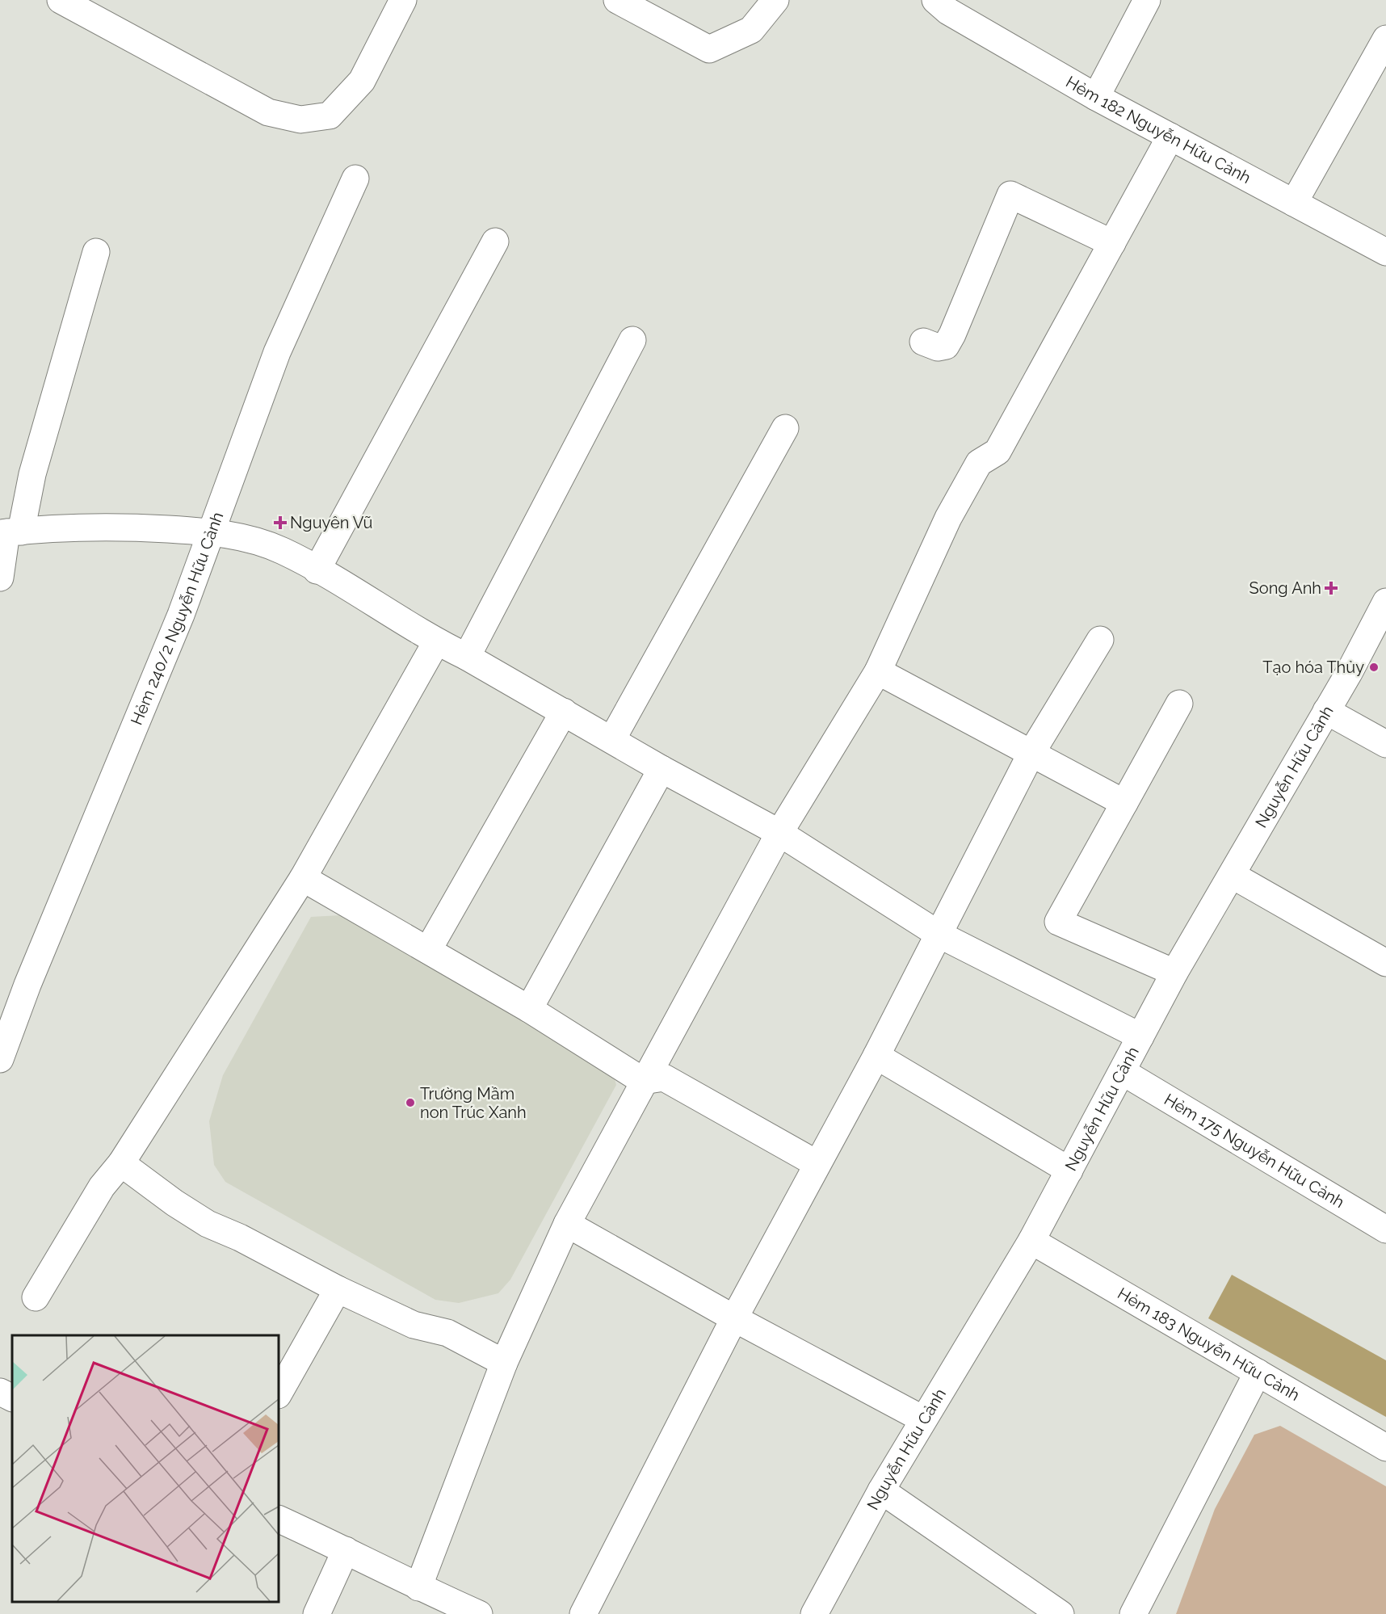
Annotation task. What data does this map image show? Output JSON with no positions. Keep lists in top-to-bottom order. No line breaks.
{"streets":{"street":["Hẻm 182 Nguyễn Hữu Cảnh","Hẻm 240/2 Nguyễn Hữu Cảnh","Nguyễn Hữu Cảnh","Hẻm 175 Nguyễn Hữu Cảnh","Hẻm 183 Nguyễn Hữu Cảnh"]},"crossings":[["Nguyễn Hữu Cảnh","Hẻm 175 Nguyễn Hữu Cảnh"],["Nguyễn Hữu Cảnh","Hẻm 183 Nguyễn Hữu Cảnh"]],"places":{"health":["Nguyên Vũ","Song Anh"],"other":["Tạo hóa Thủy","Trường Mầm non Trúc Xanh"]}}
